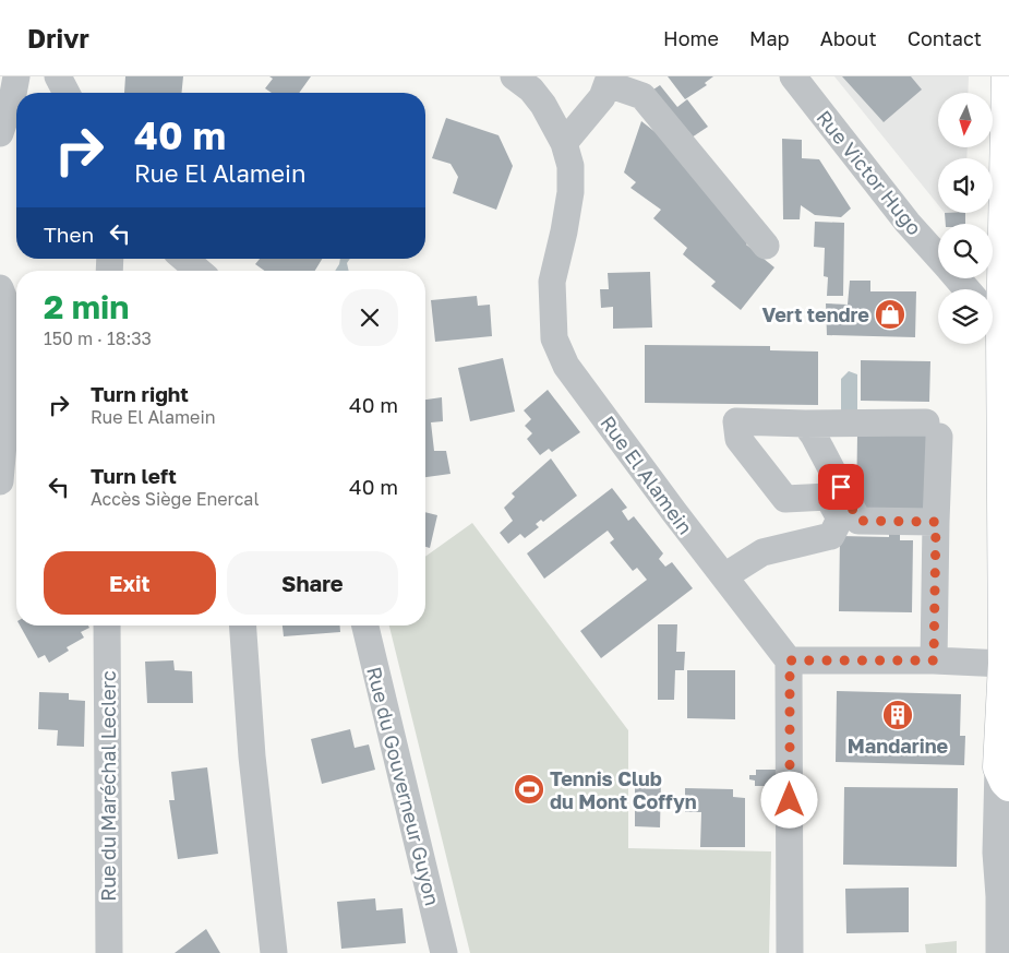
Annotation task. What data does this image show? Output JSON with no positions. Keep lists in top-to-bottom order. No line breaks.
{"streets":{"street":["Rue Victor Hugo","Rue El Alamein","Rue du Maréchal Leclerc","Rue du Gouverneur Guyon"]},"places":{"shop":["Vert tendre"],"building":["Mandarine"],"sports":["Tennis Club du Mont Coffyn"]},"north":"bottom","page":{"header":"Drivr","nav":["Home","Map","About","Contact"],"turn":["40 m","Rue El Alamein"],"then":"Then","heading":["2 min","150 m · 18:33"],"list":[{"name":"Turn right","note":"Rue El Alamein","value":"40 m"},{"name":"Turn left","note":"Accès Siège Enercal","value":"40 m"}],"buttons":["Exit","Share"]}}
